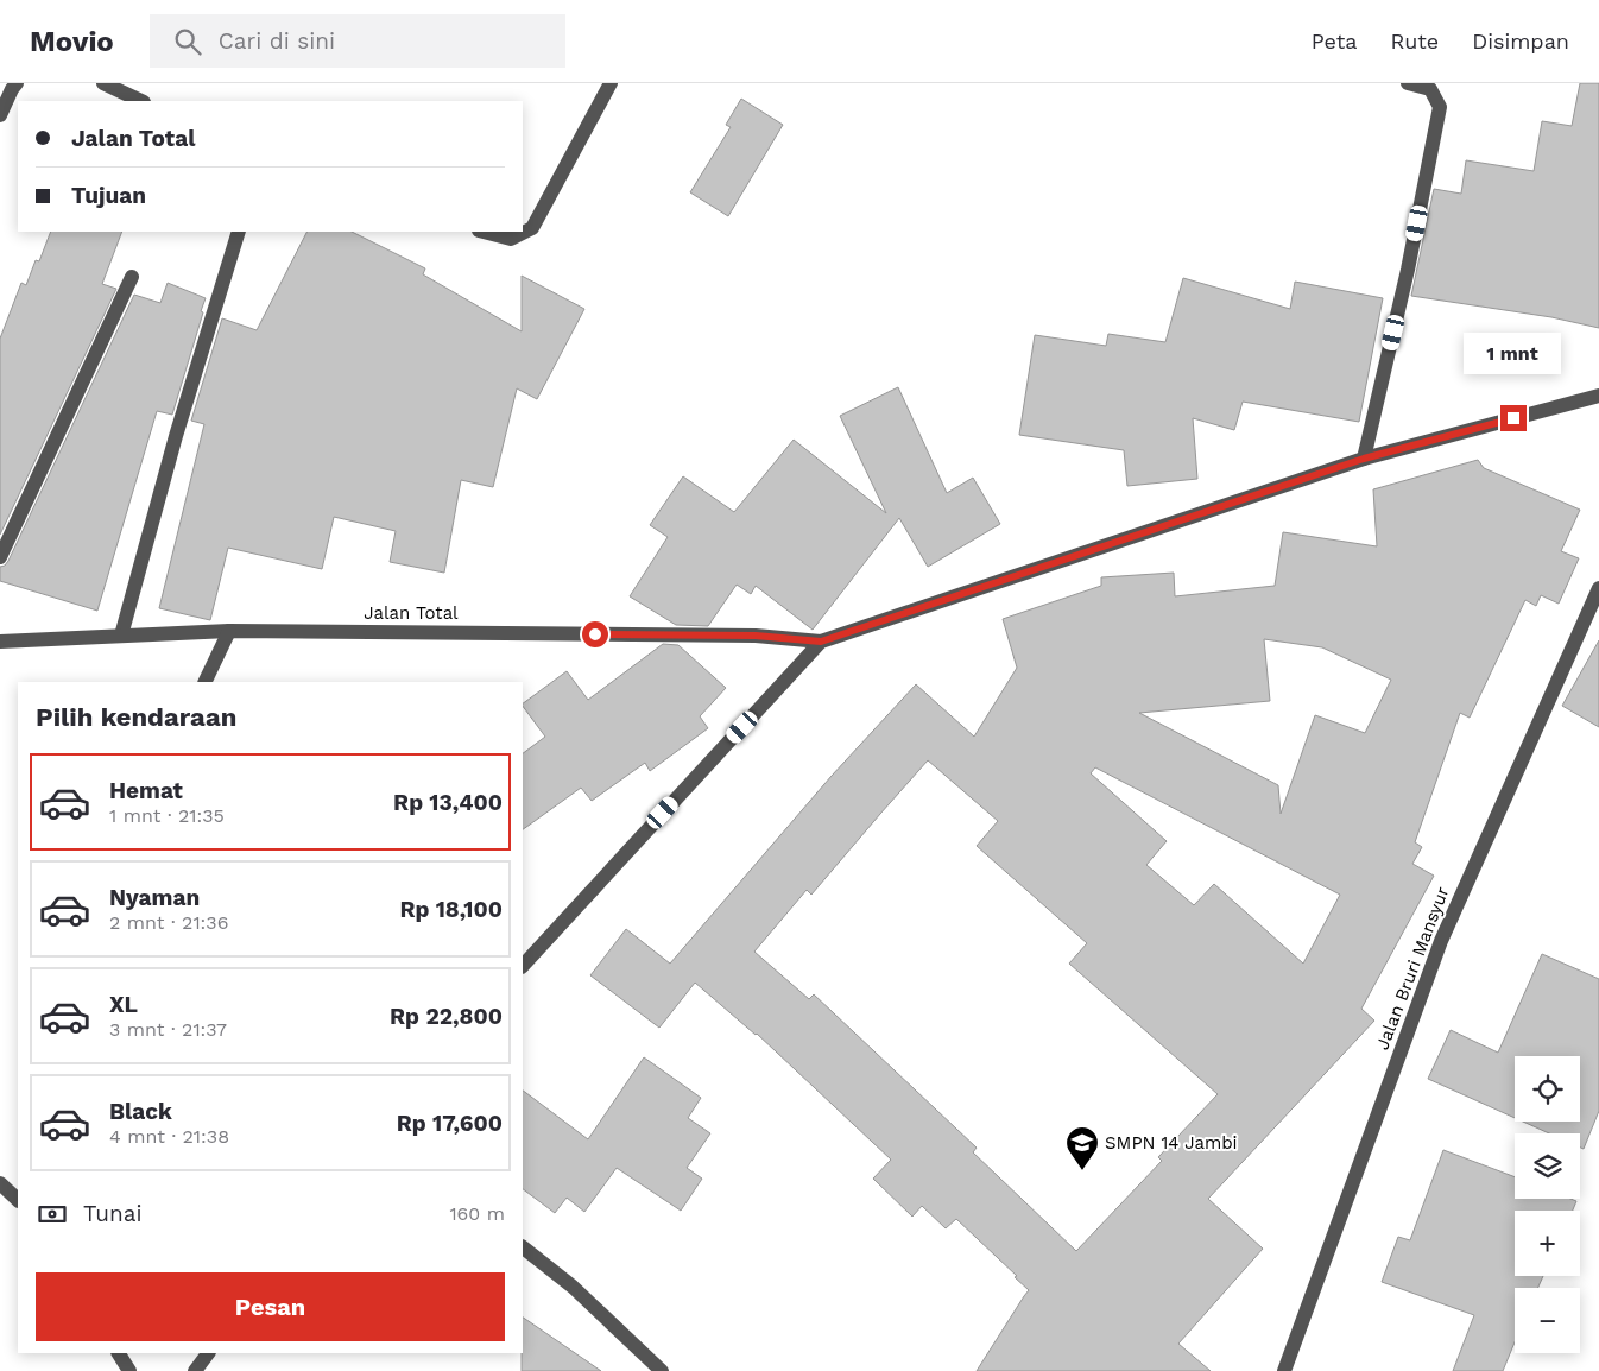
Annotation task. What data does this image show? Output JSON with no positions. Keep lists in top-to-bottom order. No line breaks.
{"streets":{"street":["Jalan Total","Jalan Bruri Mansyur"]},"places":{"school or university":["SMPN 14 Jambi"]},"page":{"header":"Movio","search":"Cari di sini","nav":["Peta","Rute","Disimpan"],"banner":["Jalan Total","Tujuan"],"bubble":"1 mnt","heading":"Pilih kendaraan","list":[{"name":"Hemat","note":"1 mnt · 21:35","value":"Rp 13,400"},{"name":"Nyaman","note":"2 mnt · 21:36","value":"Rp 18,100"},{"name":"XL","note":"3 mnt · 21:37","value":"Rp 22,800"},{"name":"Black","note":"4 mnt · 21:38","value":"Rp 17,600"}],"map_buttons":["+","−"],"pay":["Tunai","160 m"],"buttons":"Pesan"}}
